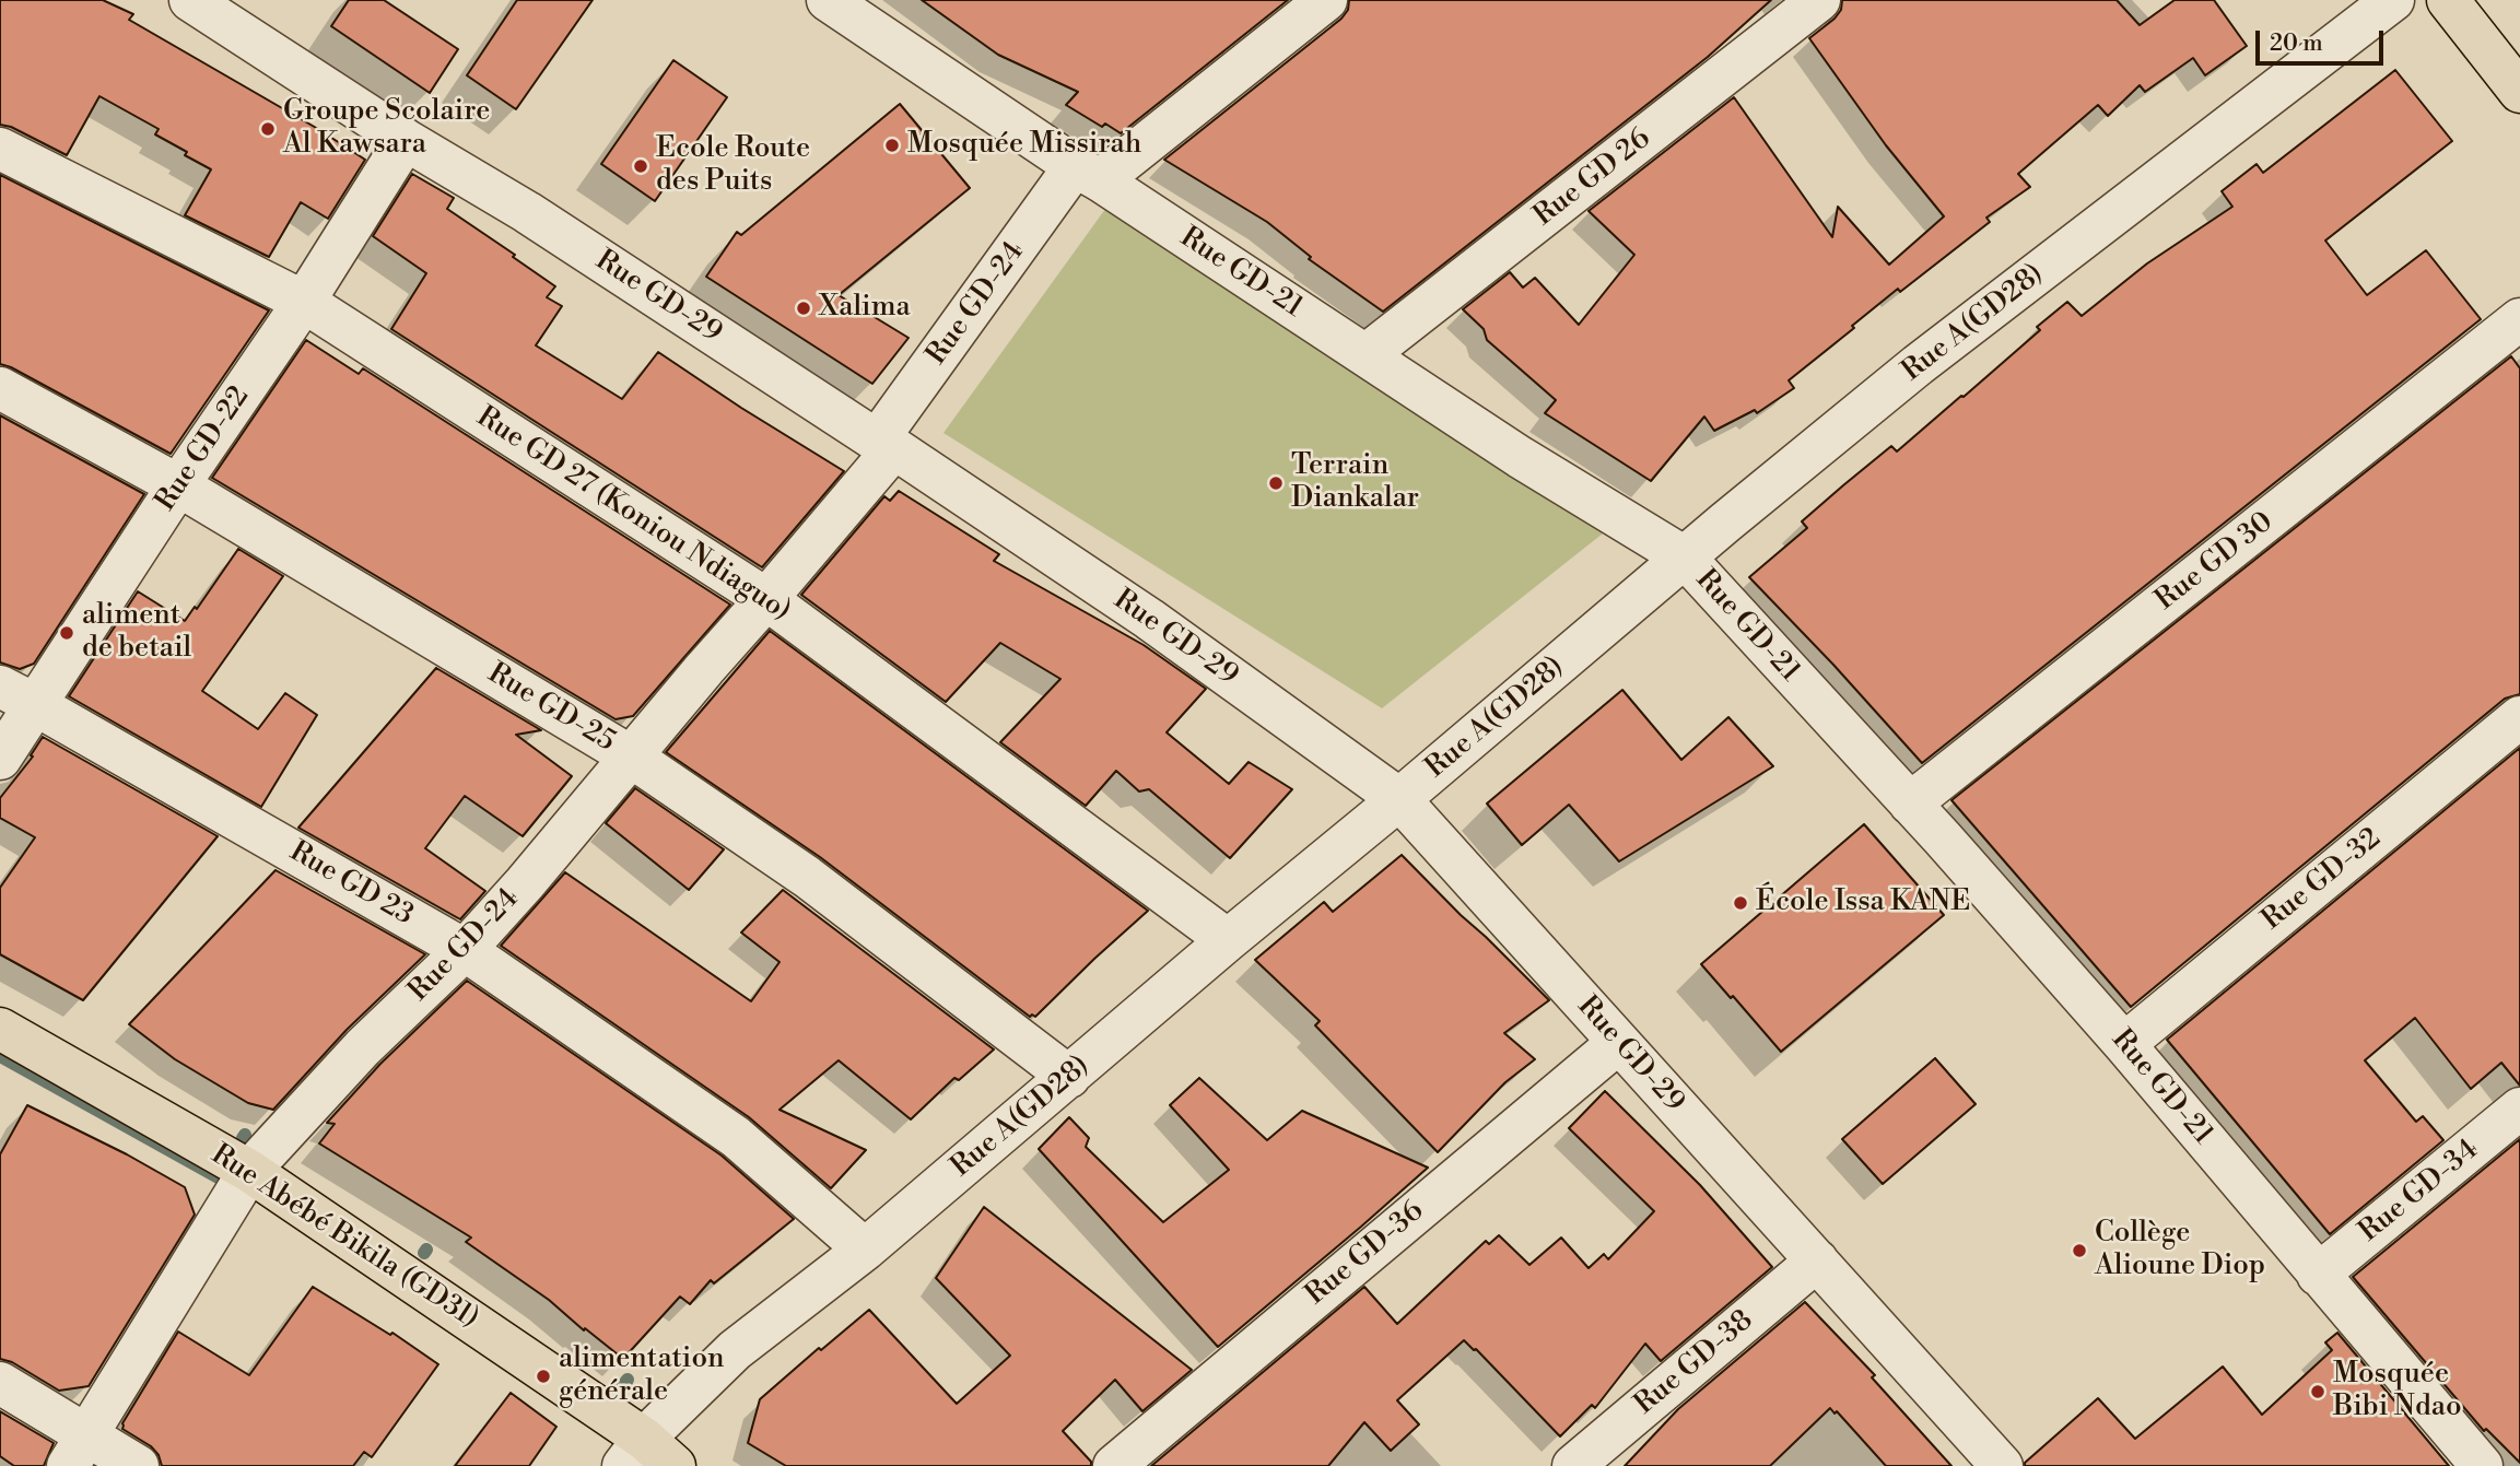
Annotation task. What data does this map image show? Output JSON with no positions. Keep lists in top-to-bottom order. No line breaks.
{"streets":{"main road":["Rue Abébé Bikila (GD31)"],"street":["Rue GD 26","Rue GD-21","Rue GD-29","Rue GD-24","Rue A(GD28)","Rue GD-22","Rue GD 27 (Koniou Ndiaguo)","Rue GD 30","Rue GD-25","Rue GD-32","Rue GD 23","Rue GD-34","Rue GD-36","Rue GD-38"]},"crossings":[["Rue GD 26","Rue GD-21"],["Rue GD-21","Rue GD-24"],["Rue GD-21","Rue A(GD28)"],["Rue GD-21","Rue GD 30"],["Rue GD-21","Rue GD-32"],["Rue GD-21","Rue GD-34"],["Rue GD-29","Rue GD-24"],["Rue GD-29","Rue A(GD28)"],["Rue GD-29","Rue GD-22"],["Rue GD-29","Rue GD-36"],["Rue GD-29","Rue GD-38"],["Rue GD-24","Rue GD 27 (Koniou Ndiaguo)"],["Rue GD-24","Rue GD-25"],["Rue GD-24","Rue GD 23"],["Rue GD-24","Rue Abébé Bikila (GD31)"],["Rue A(GD28)","Rue GD 27 (Koniou Ndiaguo)"],["Rue A(GD28)","Rue GD-25"],["Rue A(GD28)","Rue GD 23"],["Rue A(GD28)","Rue Abébé Bikila (GD31)"],["Rue GD-22","Rue GD 27 (Koniou Ndiaguo)"],["Rue GD-22","Rue GD-25"],["Rue GD-22","Rue GD 23"]],"places":["Groupe Scolaire Al Kawsara","Mosquée Missirah","Ecole Route des Puits","Xalima","Terrain Diankalar","aliment de betail","École Issa KANE","Collège Alioune Diop","alimentation générale","Mosquée Bibi Ndao"],"scale_bar":"20 m"}
